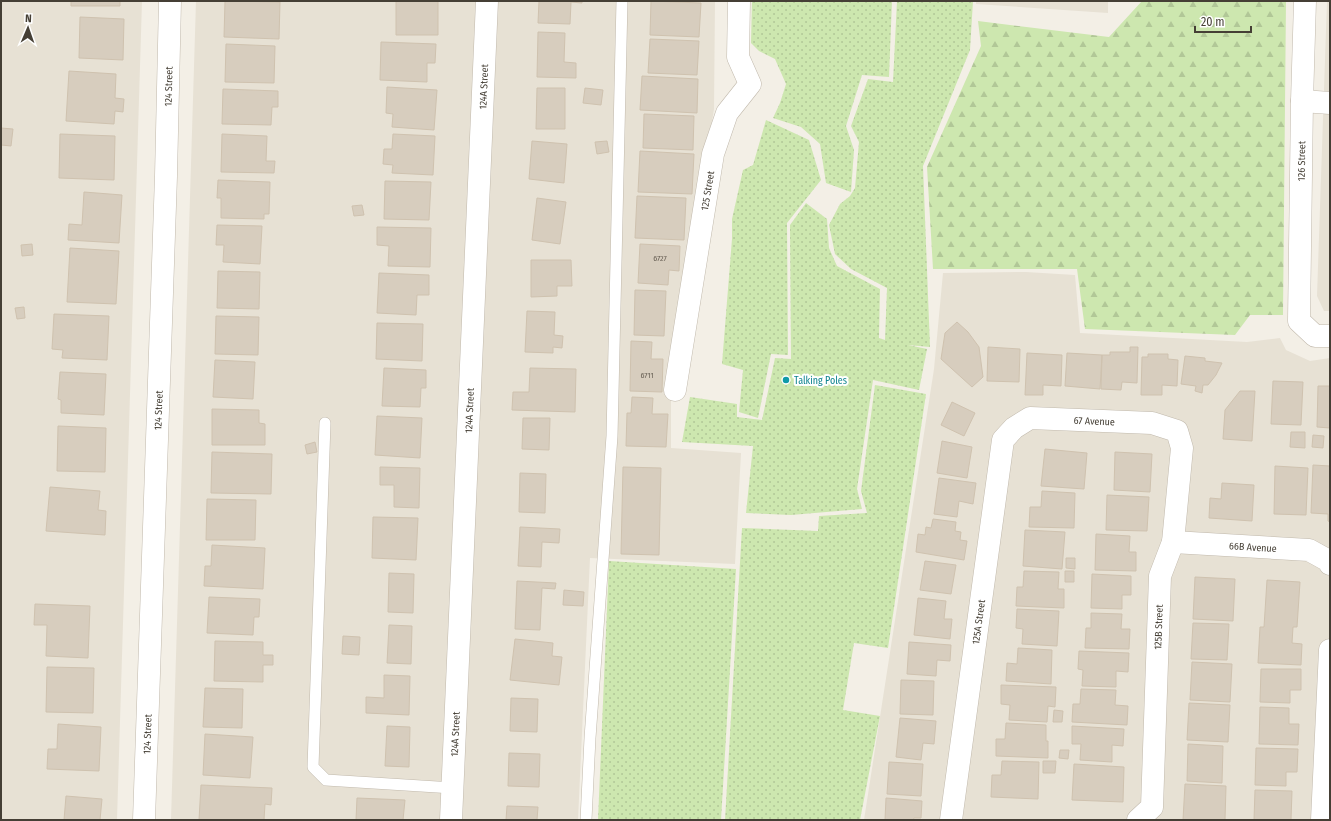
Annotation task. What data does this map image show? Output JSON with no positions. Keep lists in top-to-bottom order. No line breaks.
{"streets":{"street":["124 Street","124A Street","126 Street","125 Street","67 Avenue","66B Avenue","125A Street","125B Street"]},"crossings":[["67 Avenue","125A Street"],["67 Avenue","125B Street"],["66B Avenue","125B Street"]],"places":["Talking Poles"],"house_numbers":["6727","6711"],"scale_bar":"20 m","north":"top"}
